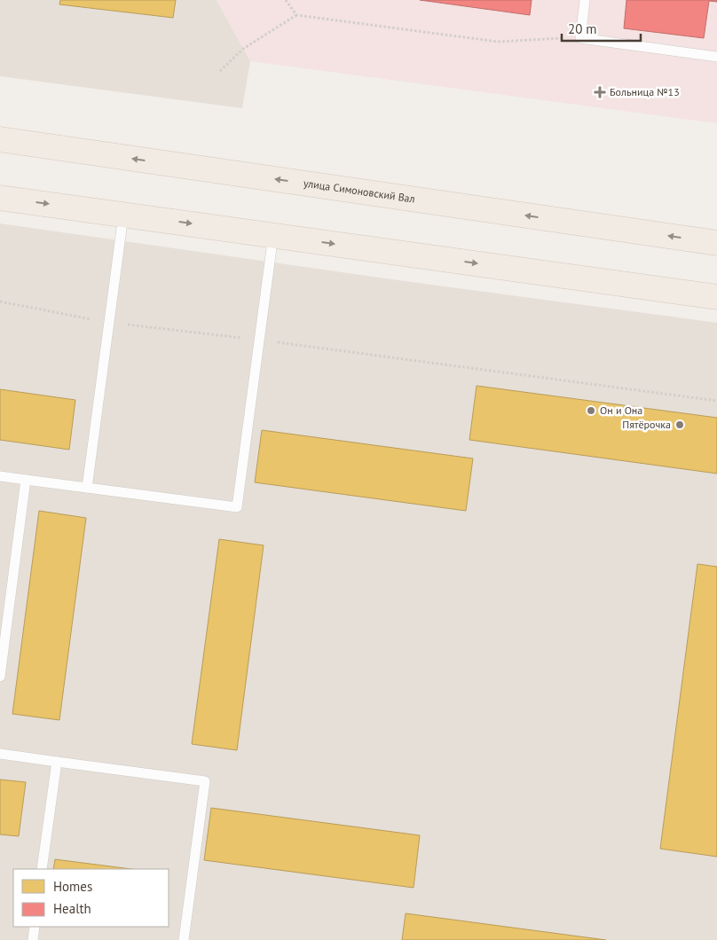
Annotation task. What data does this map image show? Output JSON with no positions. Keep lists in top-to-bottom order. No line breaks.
{"streets":{"main road":["улица Симоновский Вал"]},"places":{"health":["Больница №13"],"other":["Он и Она","Пятёрочка"]},"legend":["Homes","Health"],"scale_bar":"20 m"}
